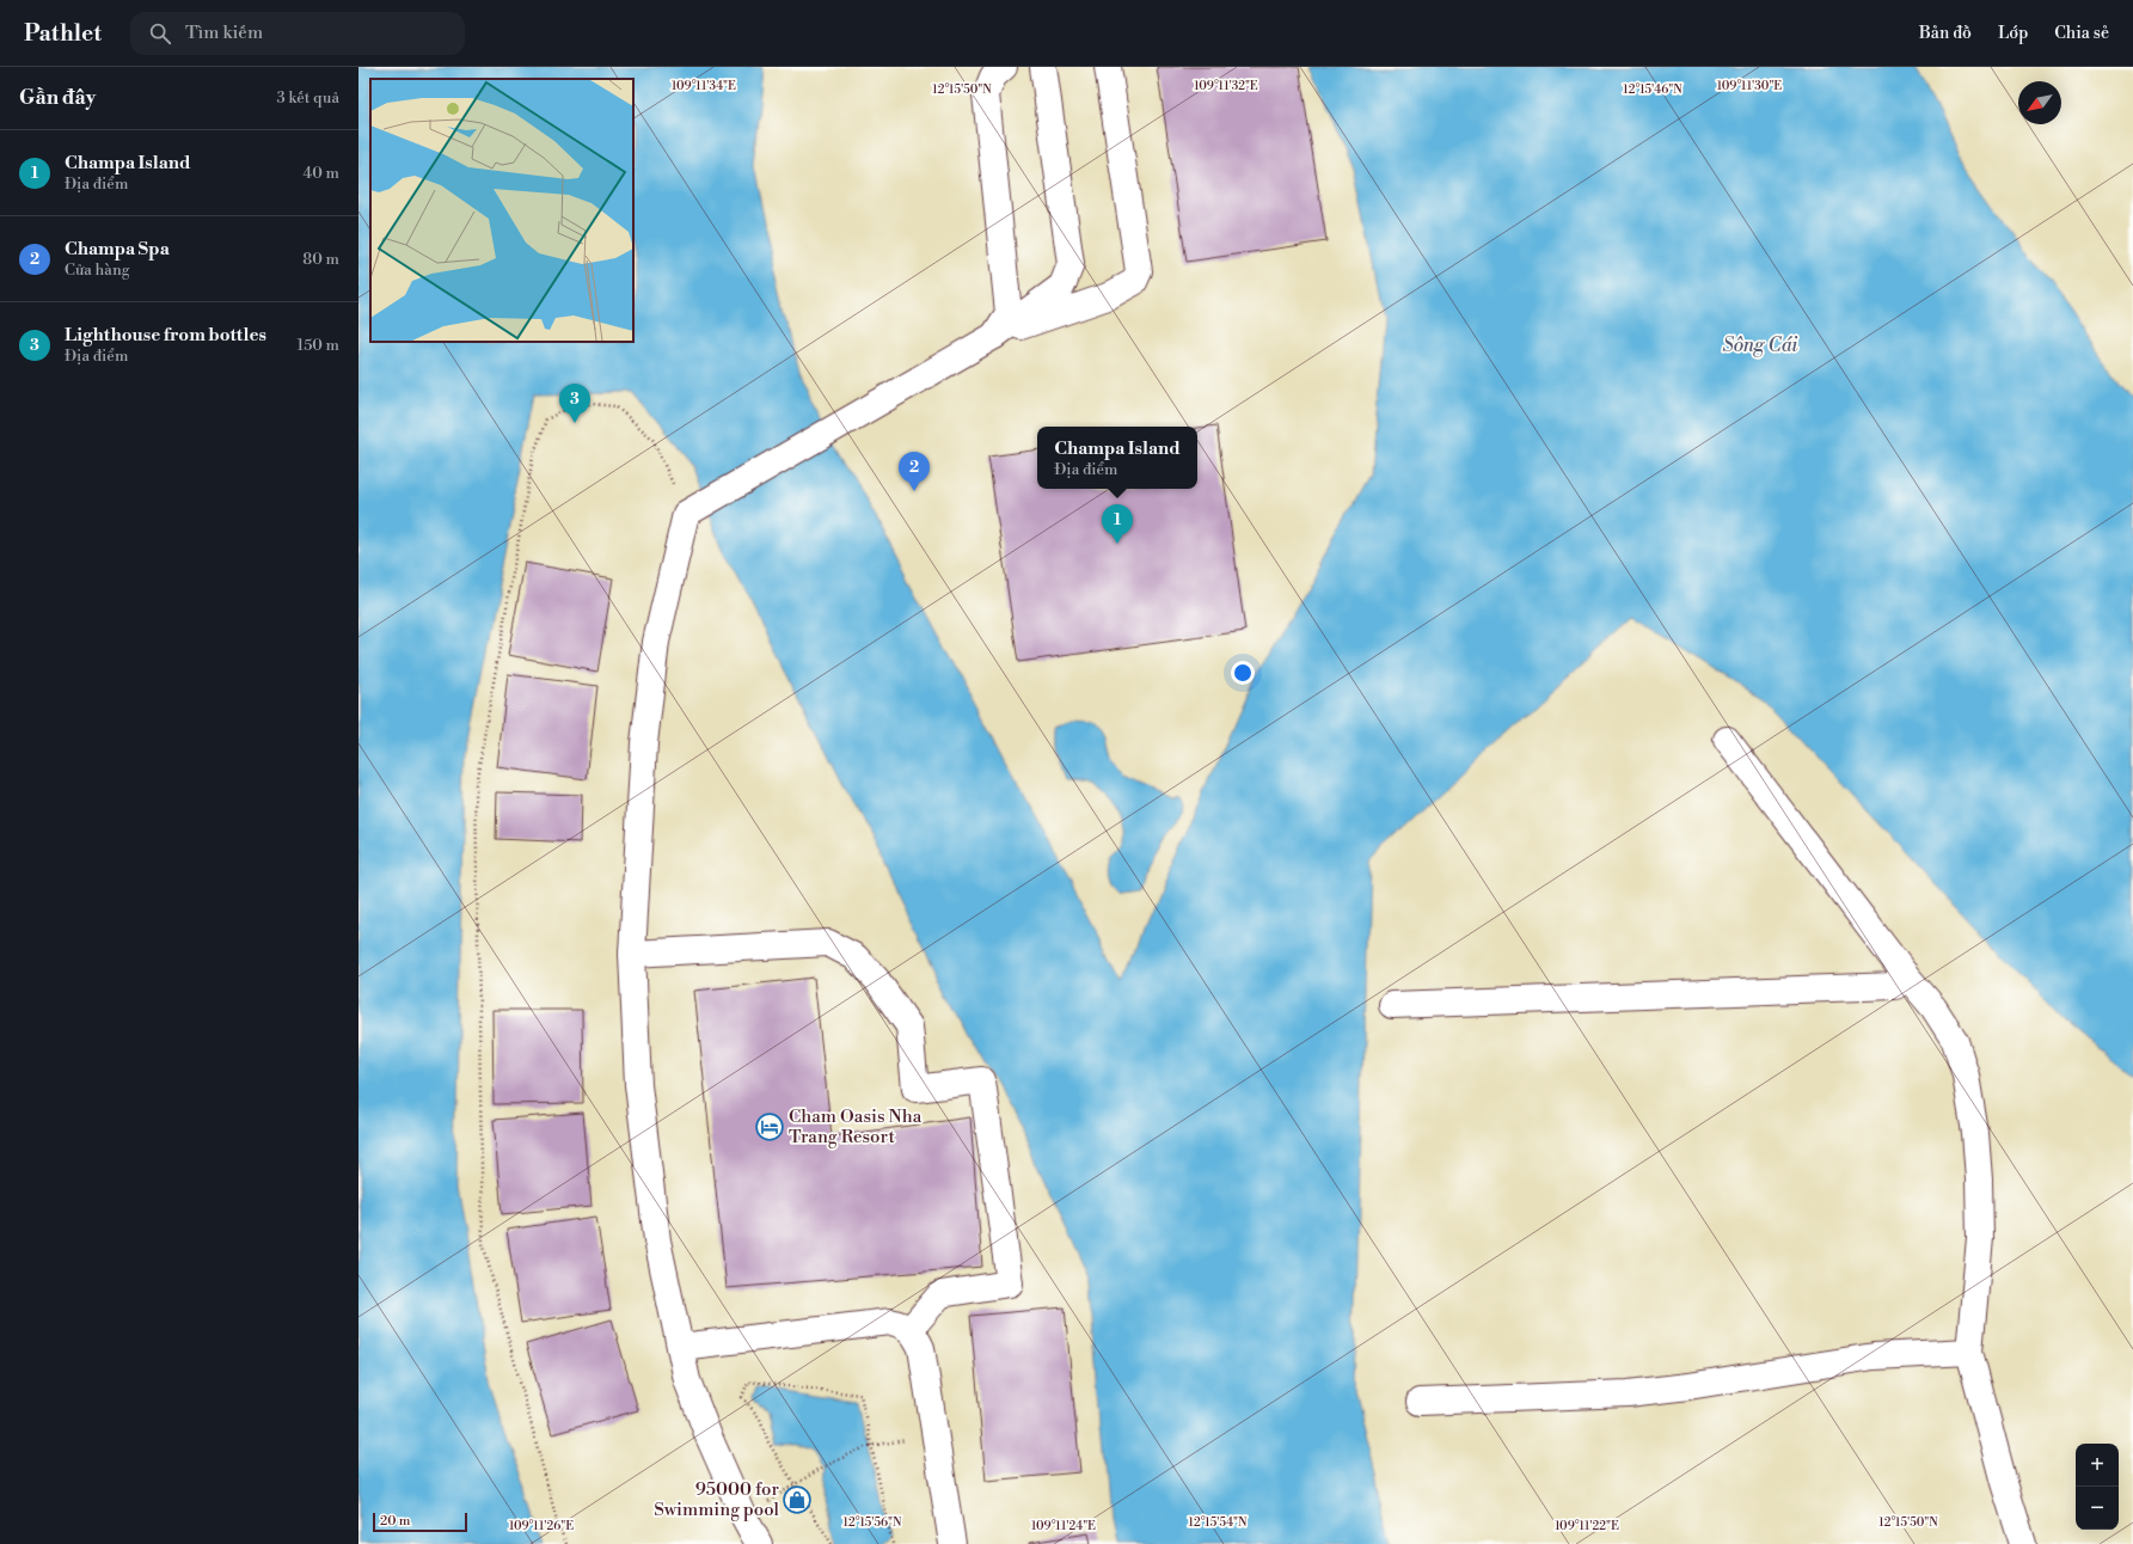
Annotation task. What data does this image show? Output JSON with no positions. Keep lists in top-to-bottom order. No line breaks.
{"water":["Sông Cái"],"places":{"hotel":["Cham Oasis Nha Trang Resort"],"shop":["95000 for Swimming pool"]},"scale_bar":"20 m","north":"bottom left","page":{"header":"Pathlet","search":"Tìm kiếm","nav":["Bản đồ","Lớp","Chia sẻ"],"heading":["Gần đây","3 kết quả"],"list":[{"mark":"1","name":"Champa Island","note":"Địa điểm","value":"40 m"},{"mark":"2","name":"Champa Spa","note":"Cửa hàng","value":"80 m"},{"mark":"3","name":"Lighthouse from bottles","note":"Địa điểm","value":"150 m"}],"pins":["3","2","1"],"popup":["Champa Island","Địa điểm"],"map_buttons":["+","−"],"scale":"20 m"},"coordinates":["109°11'34\"E","109°11'32\"E","109°11'30\"E","12°15'50\"N","12°15'46\"N","12°15'56\"N","12°15'54\"N","109°11'26\"E","109°11'24\"E","109°11'22\"E"]}
